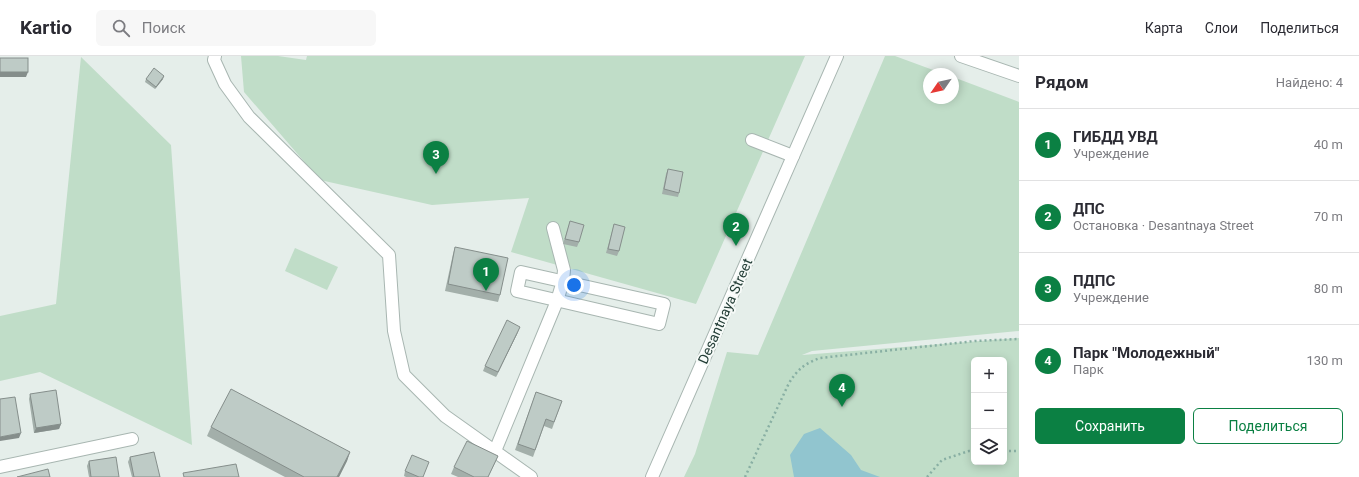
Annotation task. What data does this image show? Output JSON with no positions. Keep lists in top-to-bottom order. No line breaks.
{"streets":{"street":["Desantnaya Street"]},"north":"bottom left","page":{"header":"Kartio","search":"Поиск","nav":["Карта","Слои","Поделиться"],"heading":["Рядом","Найдено: 4"],"list":[{"mark":"1","name":"ГИБДД УВД","note":"Учреждение","value":"40 m"},{"mark":"2","name":"ДПС","note":"Остановка · Desantnaya Street","value":"70 m"},{"mark":"3","name":"ПДПС","note":"Учреждение","value":"80 m"},{"mark":"4","name":"Парк \"Молодежный\"","note":"Парк","value":"130 m"}],"pins":["3","2","1","4"],"map_buttons":["+","−"],"buttons":["Сохранить","Поделиться"]}}
